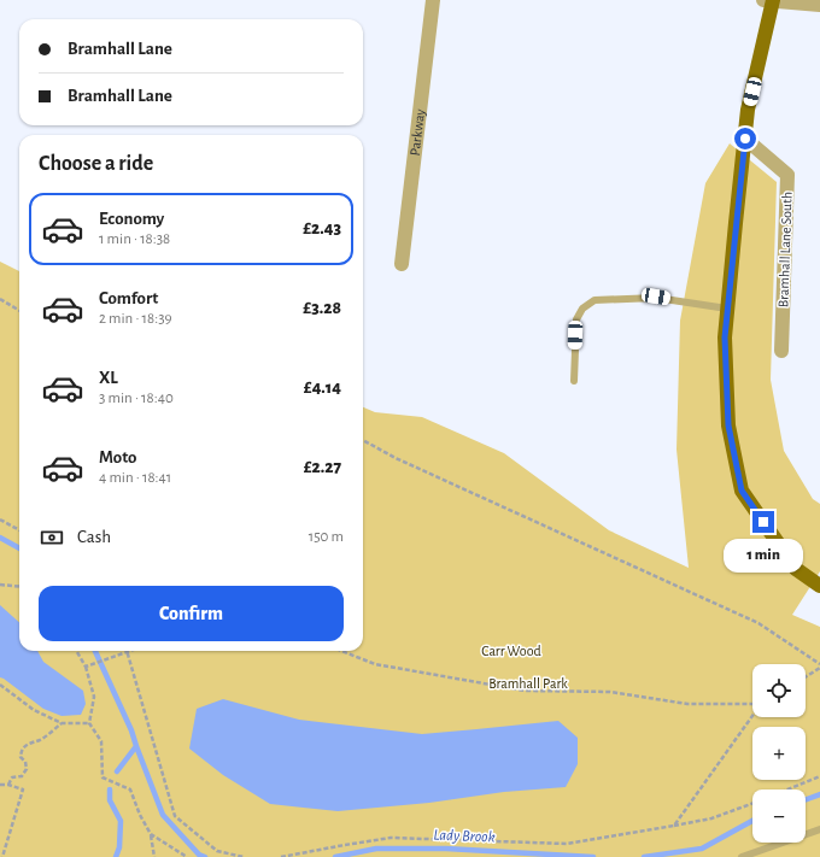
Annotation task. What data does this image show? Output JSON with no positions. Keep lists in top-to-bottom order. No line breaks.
{"streets":{"street":["Parkway","Bramhall Lane South"]},"water":["Lady Brook"],"parks":["Carr Wood","Bramhall Park"],"page":{"banner":["Bramhall Lane","Bramhall Lane"],"heading":"Choose a ride","list":[{"name":"Economy","note":"1 min · 18:38","value":"£2.43"},{"name":"Comfort","note":"2 min · 18:39","value":"£3.28"},{"name":"XL","note":"3 min · 18:40","value":"£4.14"},{"name":"Moto","note":"4 min · 18:41","value":"£2.27"}],"pay":["Cash","150 m"],"bubble":"1 min","buttons":"Confirm","map_buttons":["+","−"]}}
